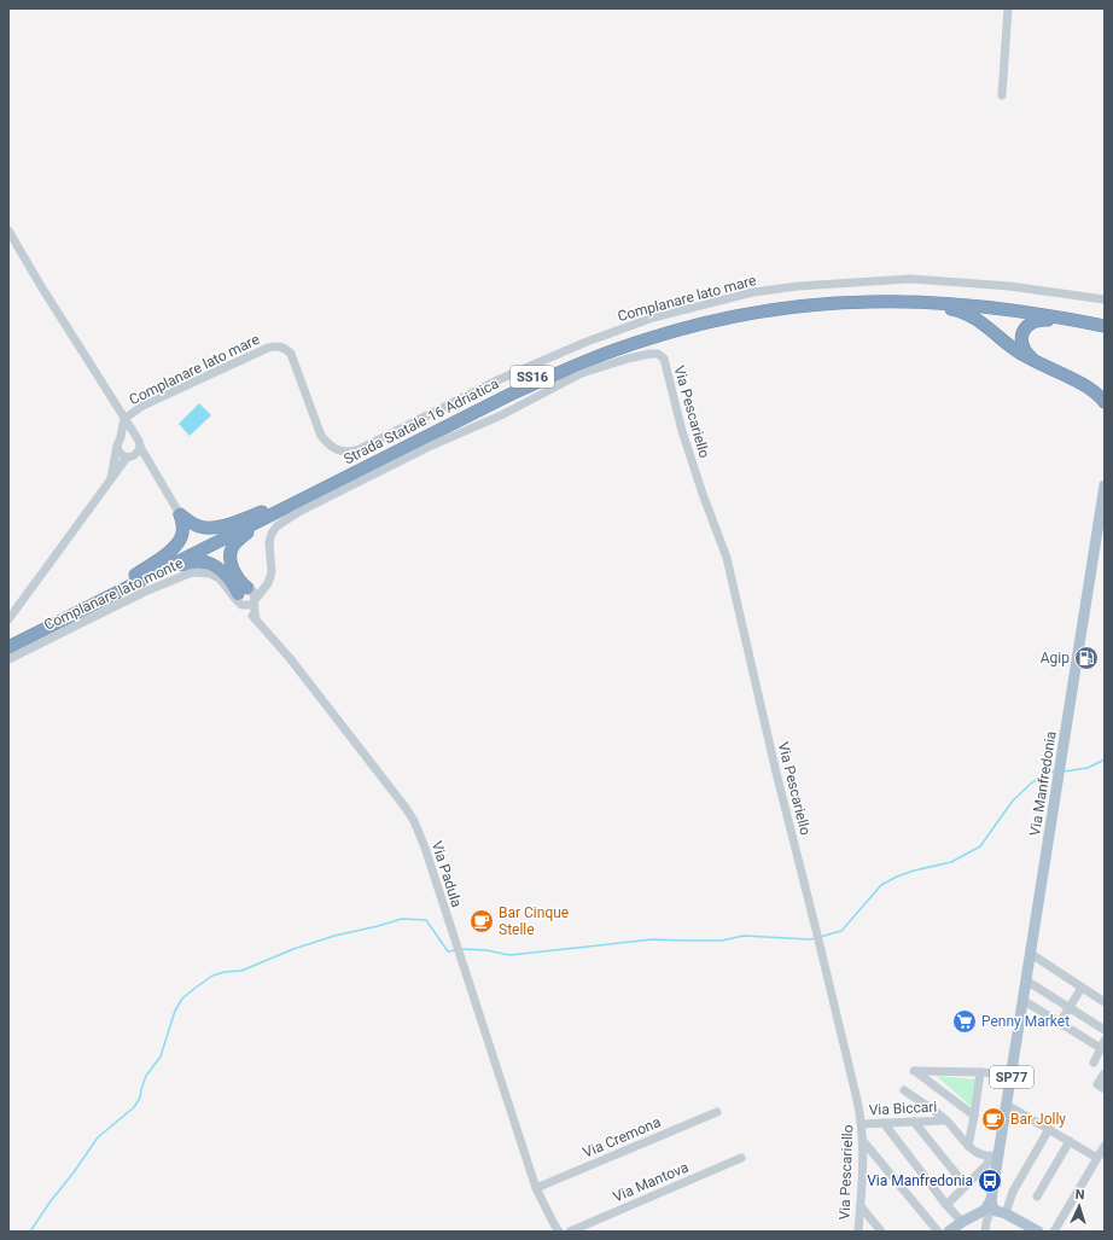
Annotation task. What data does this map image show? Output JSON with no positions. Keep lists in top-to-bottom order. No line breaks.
{"streets":{"highway":["SS16","Strada Statale 16 Adriatica"],"main road":["Via Manfredonia","SP77"],"street":["Complanare lato mare","Via Pescariello","Complanare lato monte","Via Padula","Via Biccari","Via Cremona","Via Mantova"]},"crossings":[["Via Pescariello","Via Biccari"],["Complanare lato monte","Via Padula"],["Via Manfredonia","Via Biccari"],["Via Padula","Via Cremona"]],"places":{"fuel station":["Agip"],"cafe":["Bar Cinque Stelle","Bar Jolly"],"supermarket":["Penny Market"],"bus stop":["Via Manfredonia"]},"north":"top"}
